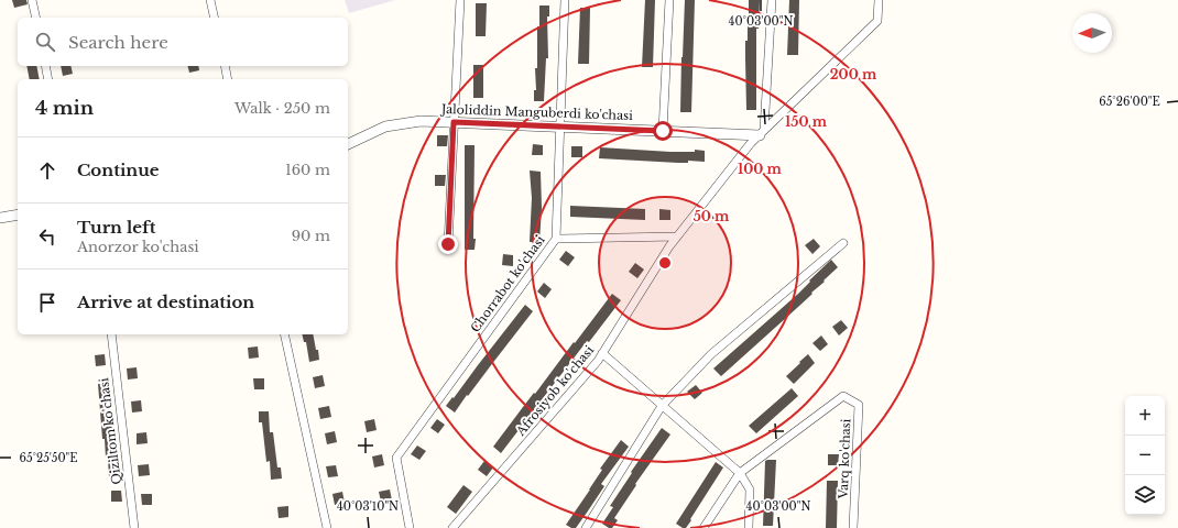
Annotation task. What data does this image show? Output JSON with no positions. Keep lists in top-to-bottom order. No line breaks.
{"streets":{"street":["Jaloliddin Manguberdi ko'chasi","Chorrabot ko'chasi","Afrosiyob ko'chasi","Qiziltom ko'chasi","Varq ko'chasi"]},"crossings":[["Jaloliddin Manguberdi ko'chasi","Chorrabot ko'chasi"],["Jaloliddin Manguberdi ko'chasi","Afrosiyob ko'chasi"]],"north":"left","page":{"search":"Search here","heading":["4 min","Walk · 250 m"],"list":[["Continue","160 m"],["Turn left","Anorzor ko'chasi","90 m"],"Arrive at destination"],"map_buttons":["+","−"]},"coordinates":["40°03'00\"N","65°26'00\"E","65°25'50\"E","40°03'10\"N"],"rings":["200 m","150 m","100 m","50 m"]}
